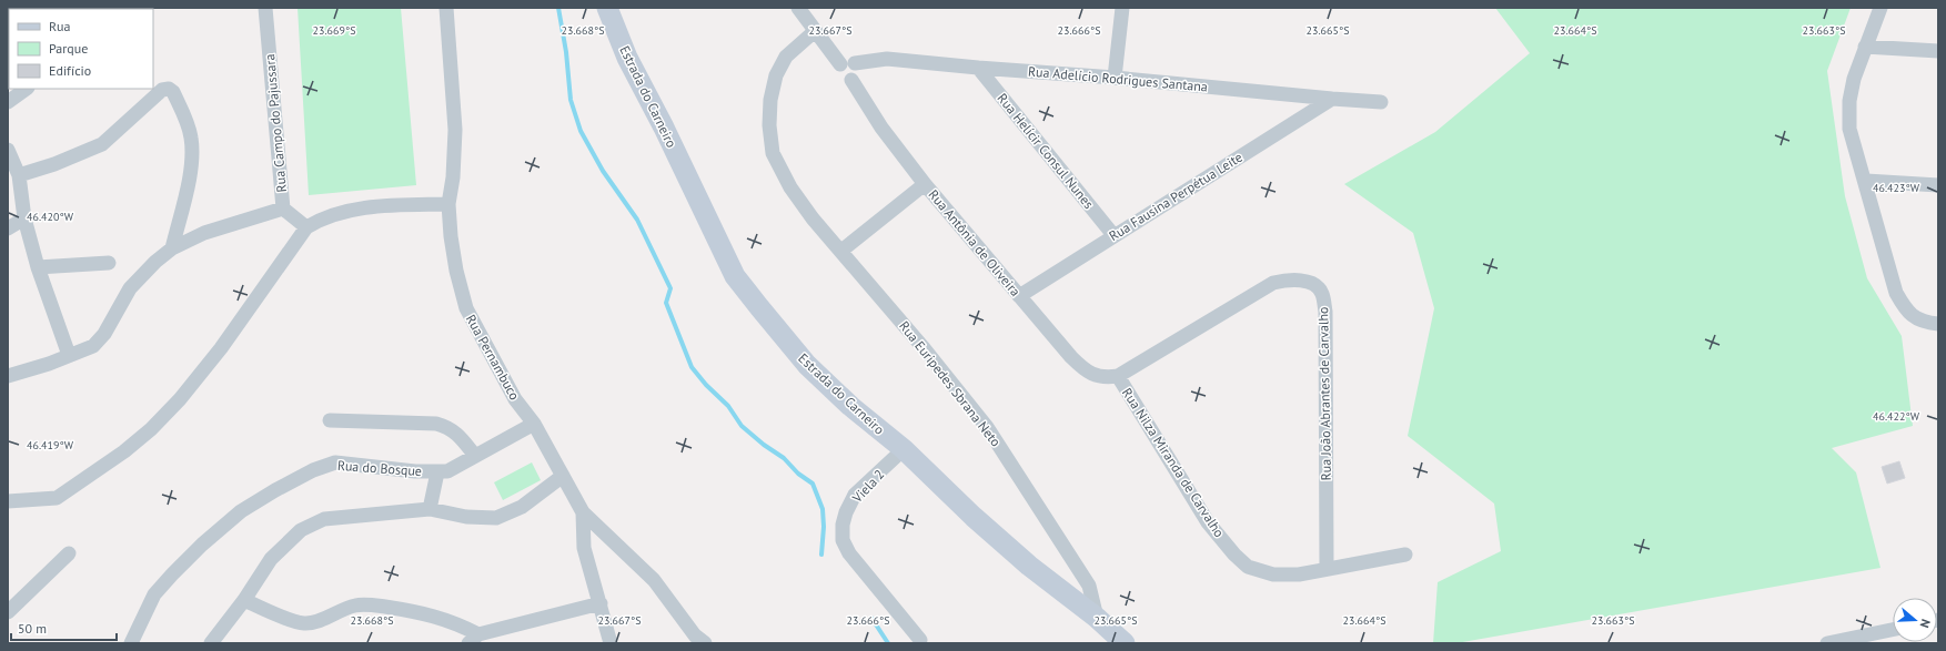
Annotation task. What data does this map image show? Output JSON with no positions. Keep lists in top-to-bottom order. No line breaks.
{"streets":{"street":["Rua Adelício Rodrigues Santana","Estrada do Carneiro","Rua Campo do Pajussara","Rua Helícir Consul Nunes","Rua Fausina Perpétua Leite","Rua Antônia de Oliveira","Rua Pernambuco","Rua Euripedes Sbrana Neto","Rua João Abrantes de Carvalho","Rua Nilza Miranda de Carvalho","Rua do Bosque","Viela 2"]},"crossings":[["Rua Adelício Rodrigues Santana","Rua Helícir Consul Nunes"],["Rua Adelício Rodrigues Santana","Rua Fausina Perpétua Leite"],["Rua Adelício Rodrigues Santana","Rua Antônia de Oliveira"],["Estrada do Carneiro","Rua Euripedes Sbrana Neto"],["Estrada do Carneiro","Viela 2"],["Rua Helícir Consul Nunes","Rua Fausina Perpétua Leite"],["Rua Fausina Perpétua Leite","Rua Antônia de Oliveira"],["Rua Antônia de Oliveira","Rua João Abrantes de Carvalho"],["Rua Antônia de Oliveira","Rua Nilza Miranda de Carvalho"],["Rua Pernambuco","Rua do Bosque"],["Rua João Abrantes de Carvalho","Rua Nilza Miranda de Carvalho"]],"legend":["Rua","Parque","Edifício"],"scale_bar":"50 m","north":"right","coordinates":["23.669°S","23.668°S","23.667°S","23.666°S","23.665°S","23.664°S","23.663°S","46.423°W","46.420°W","46.422°W","46.419°W"]}
